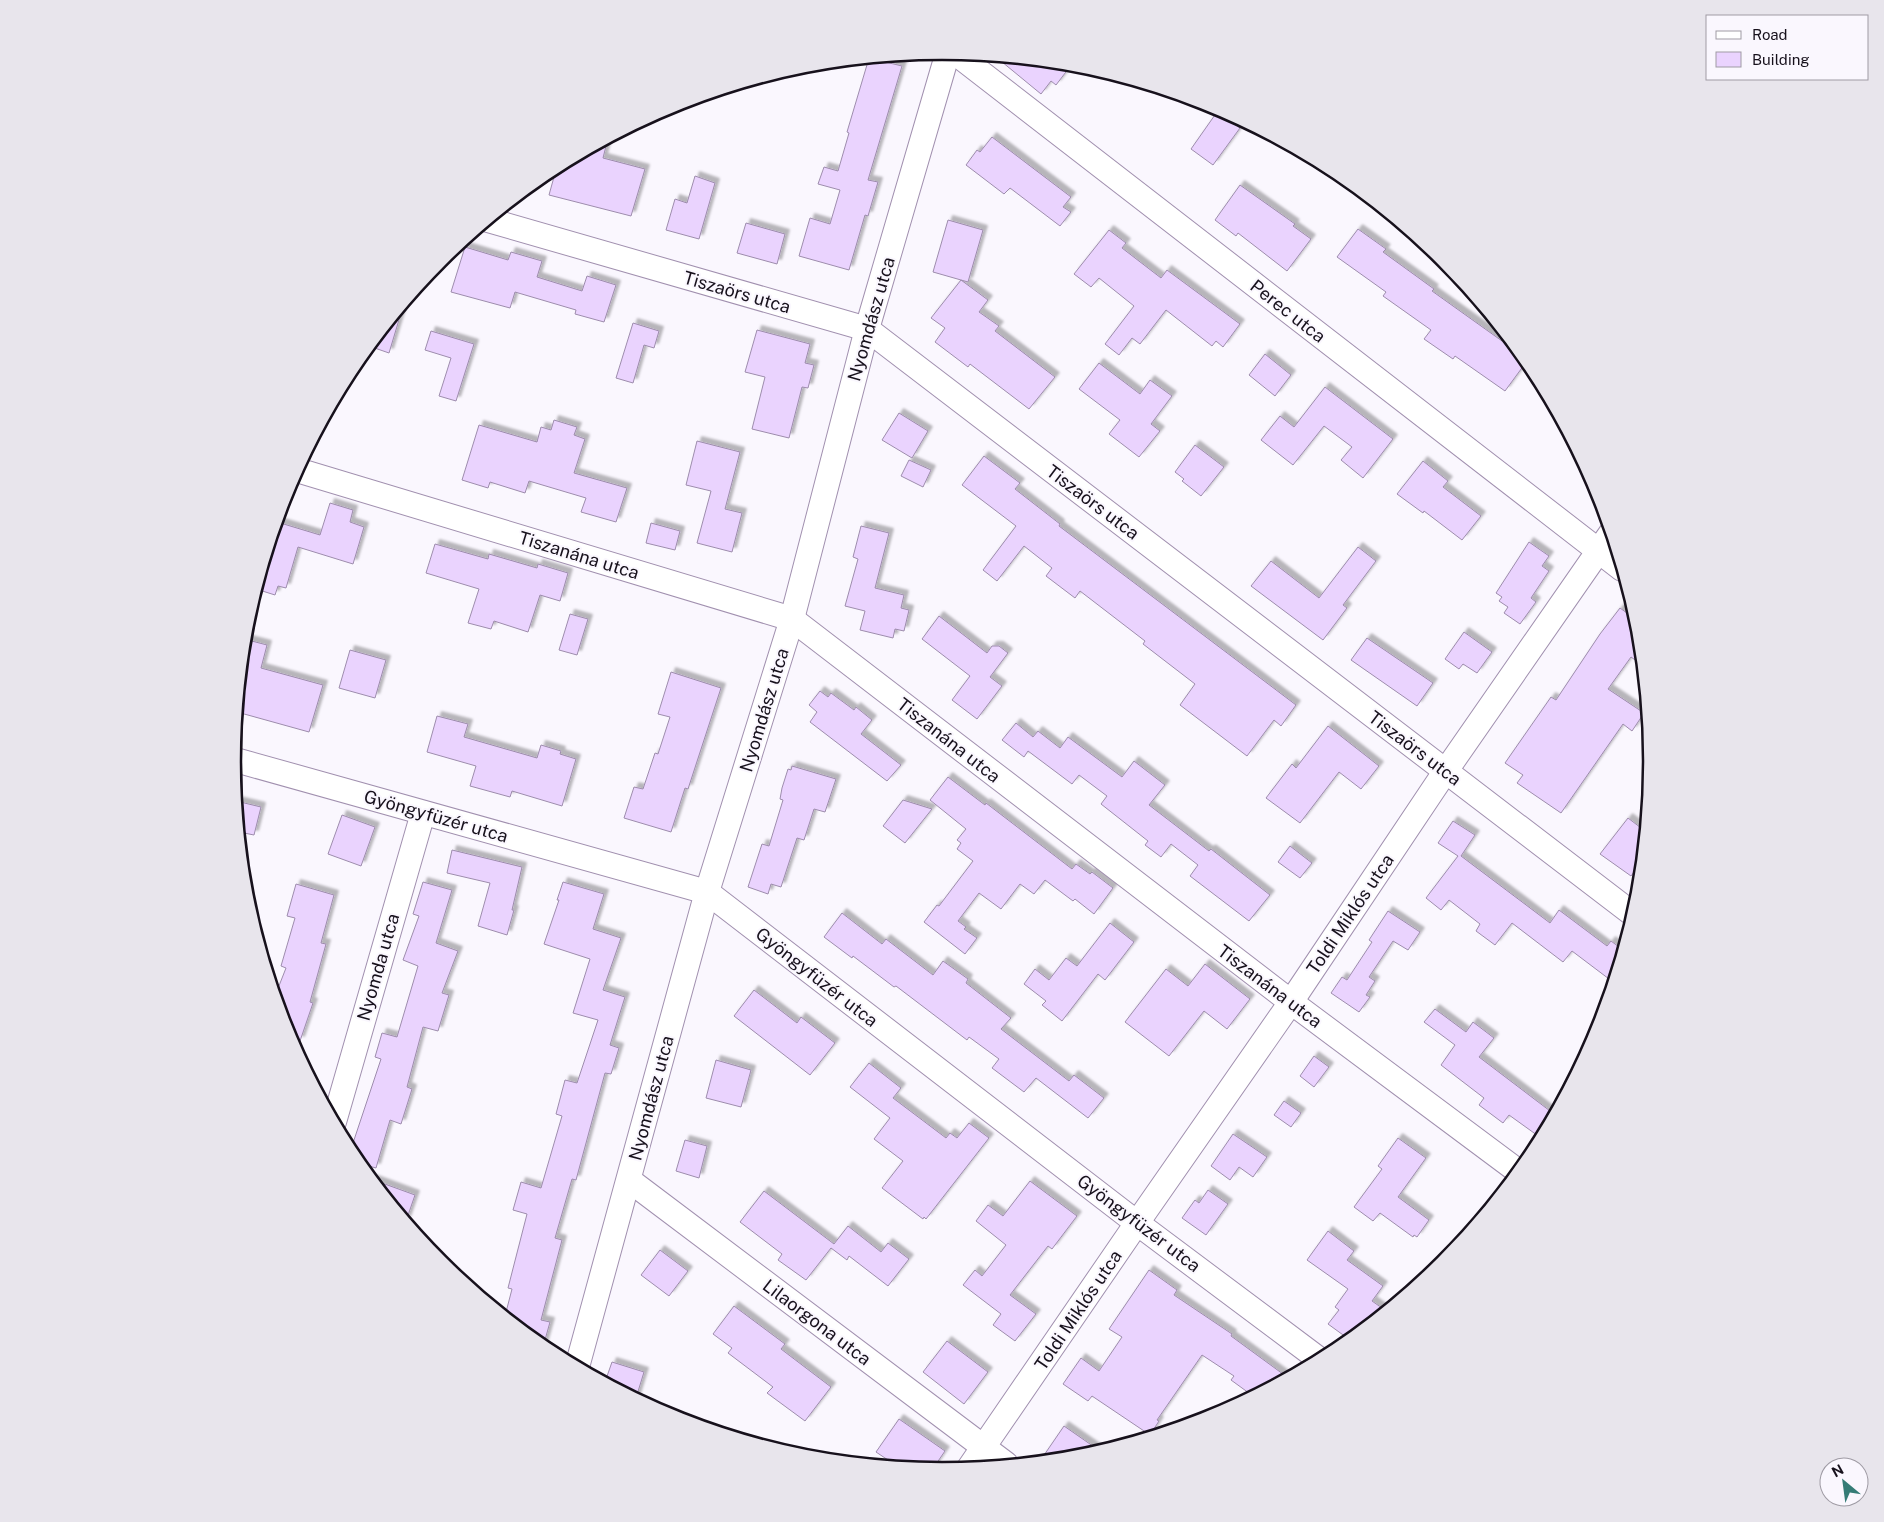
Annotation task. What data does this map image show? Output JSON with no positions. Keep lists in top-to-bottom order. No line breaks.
{"streets":{"street":["Tiszaörs utca","Perec utca","Nyomdász utca","Tiszanána utca","Gyöngyfüzér utca","Toldi Miklós utca","Nyomda utca","Lilaorgona utca"]},"crossings":[["Tiszaörs utca","Nyomdász utca"],["Tiszaörs utca","Toldi Miklós utca"],["Perec utca","Toldi Miklós utca"],["Nyomdász utca","Tiszanána utca"],["Nyomdász utca","Gyöngyfüzér utca"],["Nyomdász utca","Lilaorgona utca"],["Tiszanána utca","Toldi Miklós utca"],["Gyöngyfüzér utca","Toldi Miklós utca"],["Gyöngyfüzér utca","Nyomda utca"],["Toldi Miklós utca","Lilaorgona utca"]],"legend":["Road","Building"],"north":"top left"}
